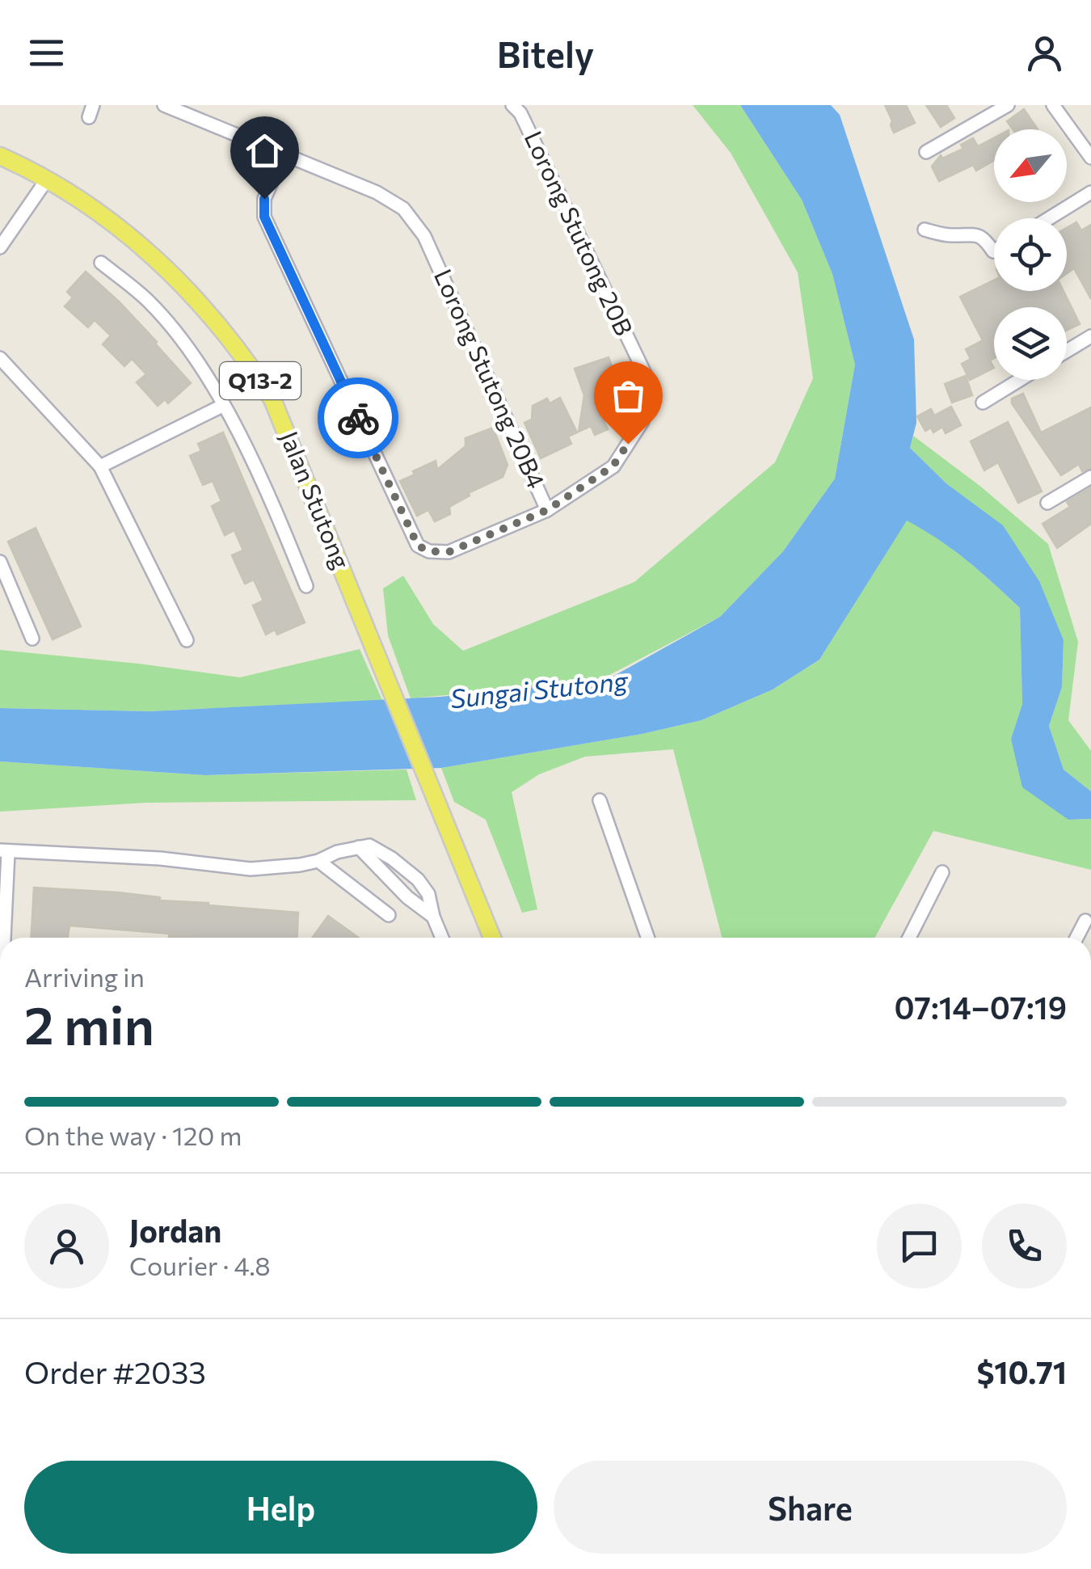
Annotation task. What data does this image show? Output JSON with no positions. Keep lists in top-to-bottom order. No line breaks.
{"streets":{"main road":["Q13-2","Jalan Stutong"],"street":["Lorong Stutong 20B","Lorong Stutong 20B4"]},"crossings":[["Lorong Stutong 20B","Lorong Stutong 20B4"]],"water":["Sungai Stutong"],"north":"bottom left","page":{"header":"Bitely","heading":["2 min","Arriving in","07:14–07:19"],"panel":["Jordan","Courier · 4.8","Order #2033","$10.71"],"bar":"On the way · 120 m","buttons":["Help","Share"]}}
